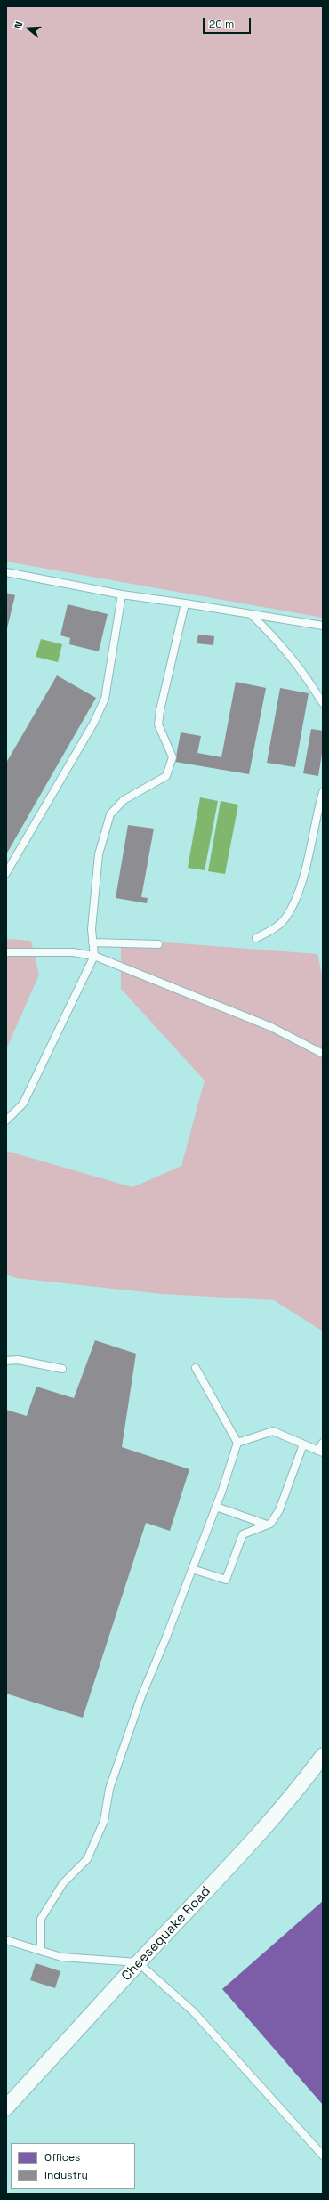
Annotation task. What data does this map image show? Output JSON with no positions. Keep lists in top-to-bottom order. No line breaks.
{"streets":{"street":["Cheesequake Road"]},"legend":["Offices","Industry"],"scale_bar":"20 m","north":"left"}
